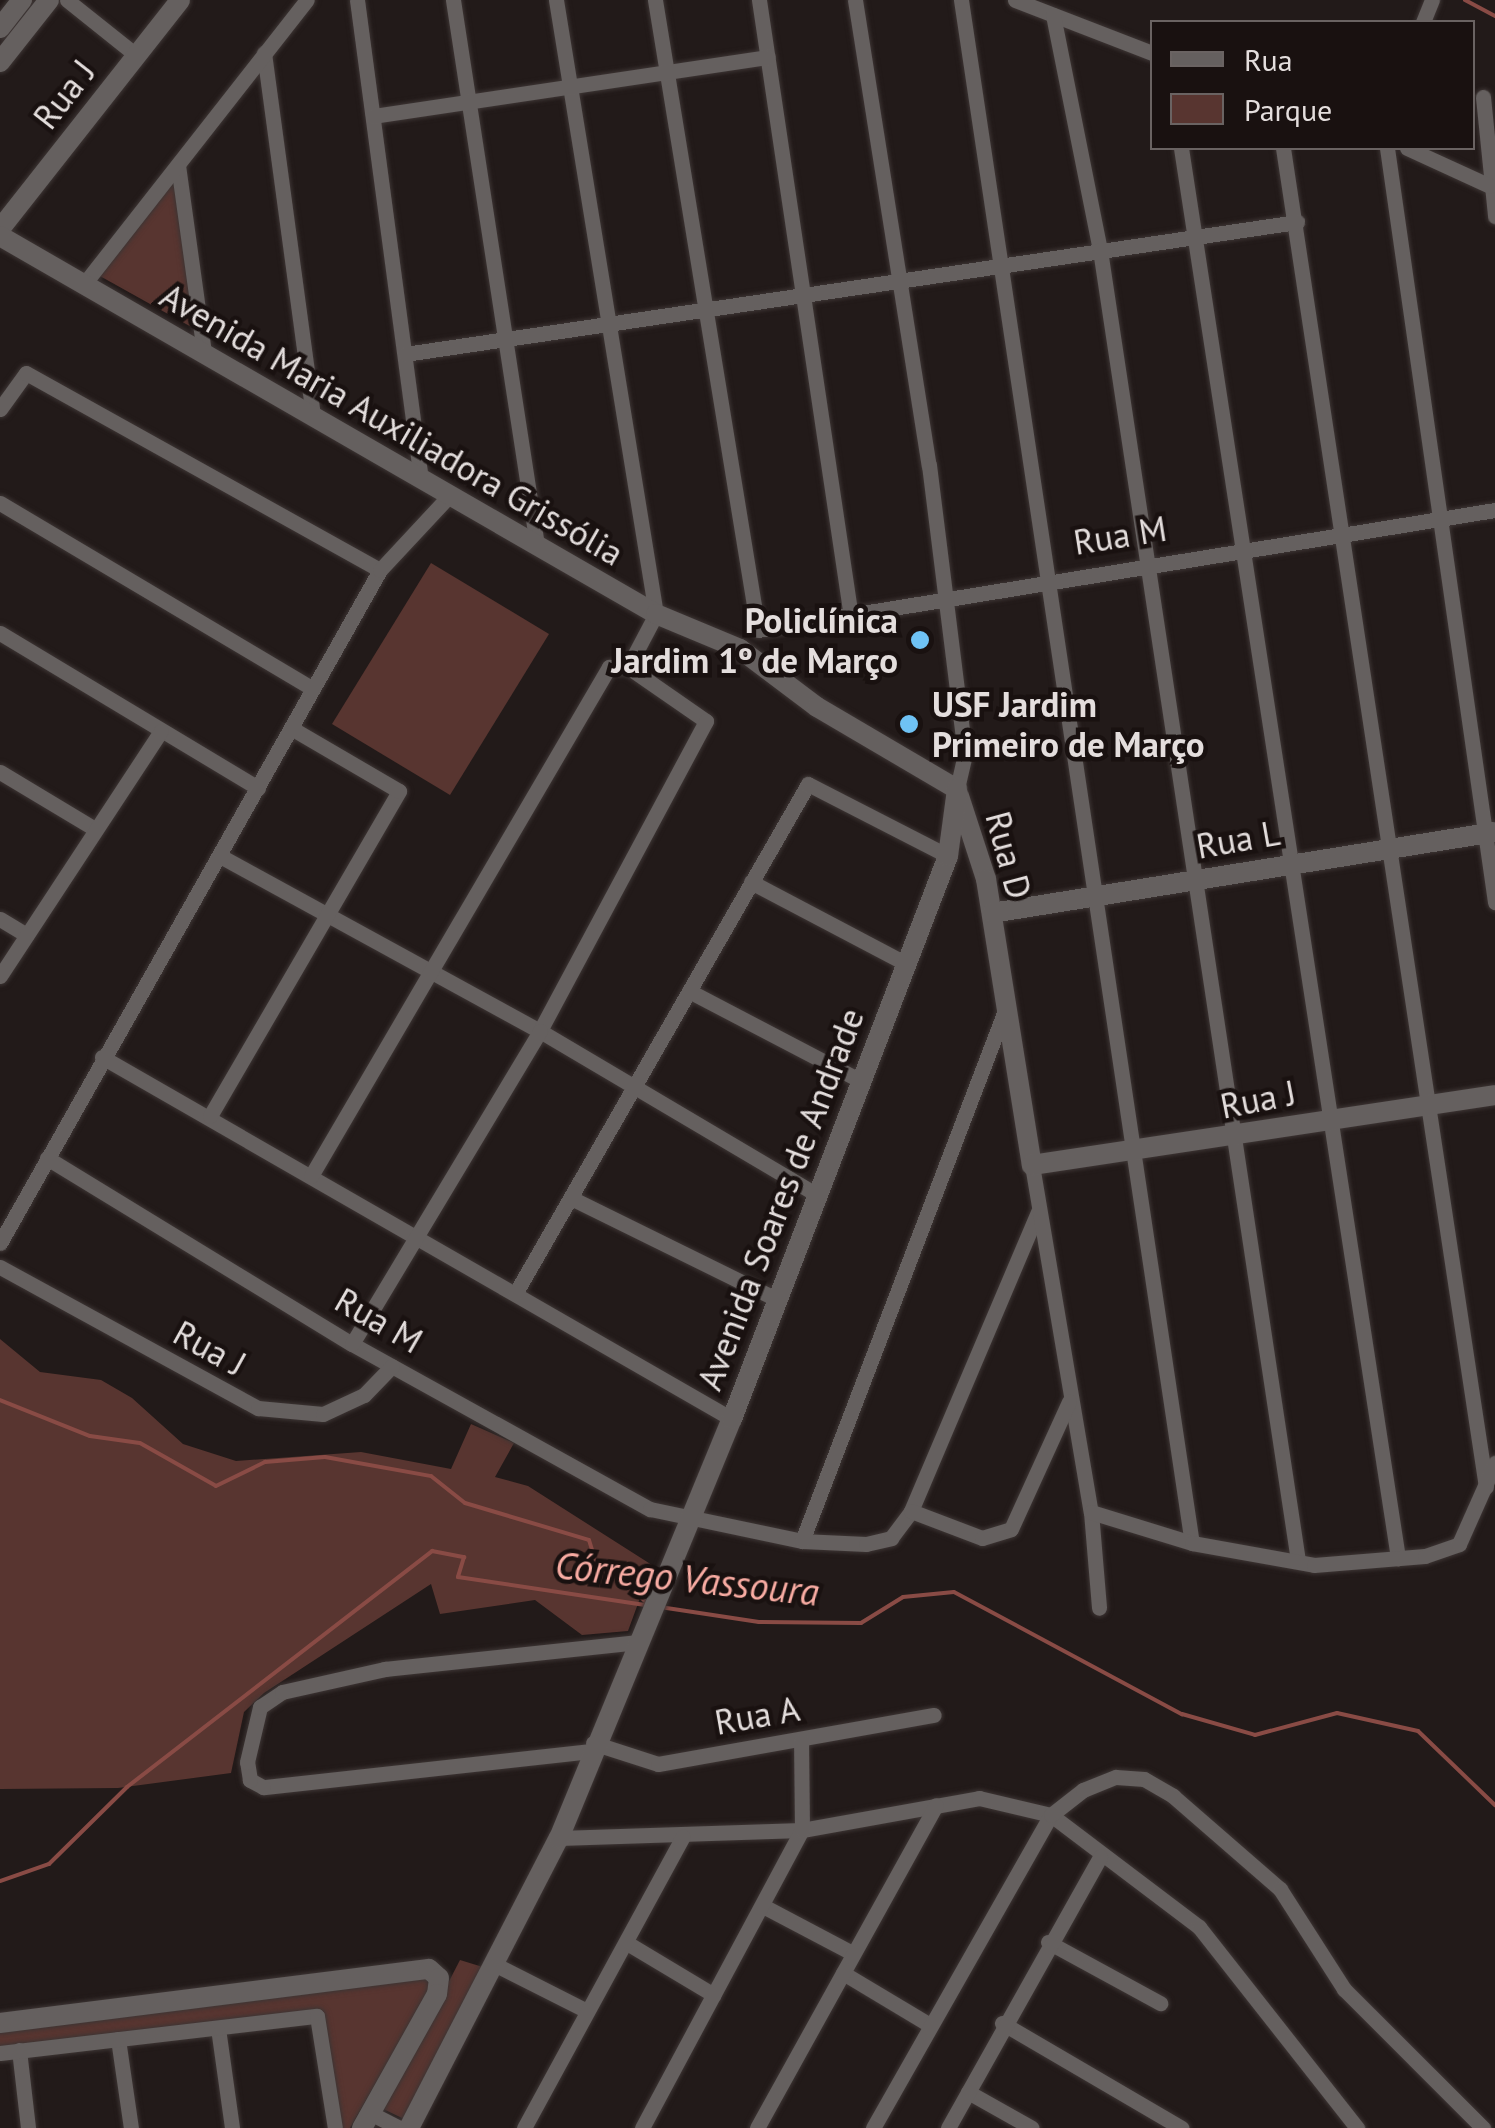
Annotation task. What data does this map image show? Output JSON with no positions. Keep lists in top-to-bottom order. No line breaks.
{"streets":{"street":["Rua J","Avenida Maria Auxiliadora Grissólia","Rua M","Rua L","Rua D","Avenida Soares de Andrade","Rua A"]},"crossings":[["Rua J","Avenida Maria Auxiliadora Grissólia"],["Rua J","Rua M"],["Rua J","Rua D"],["Avenida Maria Auxiliadora Grissólia","Rua D"],["Avenida Maria Auxiliadora Grissólia","Avenida Soares de Andrade"],["Rua M","Rua D"],["Rua M","Avenida Soares de Andrade"],["Rua L","Rua D"],["Rua D","Avenida Soares de Andrade"],["Avenida Soares de Andrade","Rua A"]],"water":["Córrego Vassoura"],"places":["Policlínica Jardim 1º de Março","USF Jardim Primeiro de Março"],"legend":["Rua","Parque"]}
